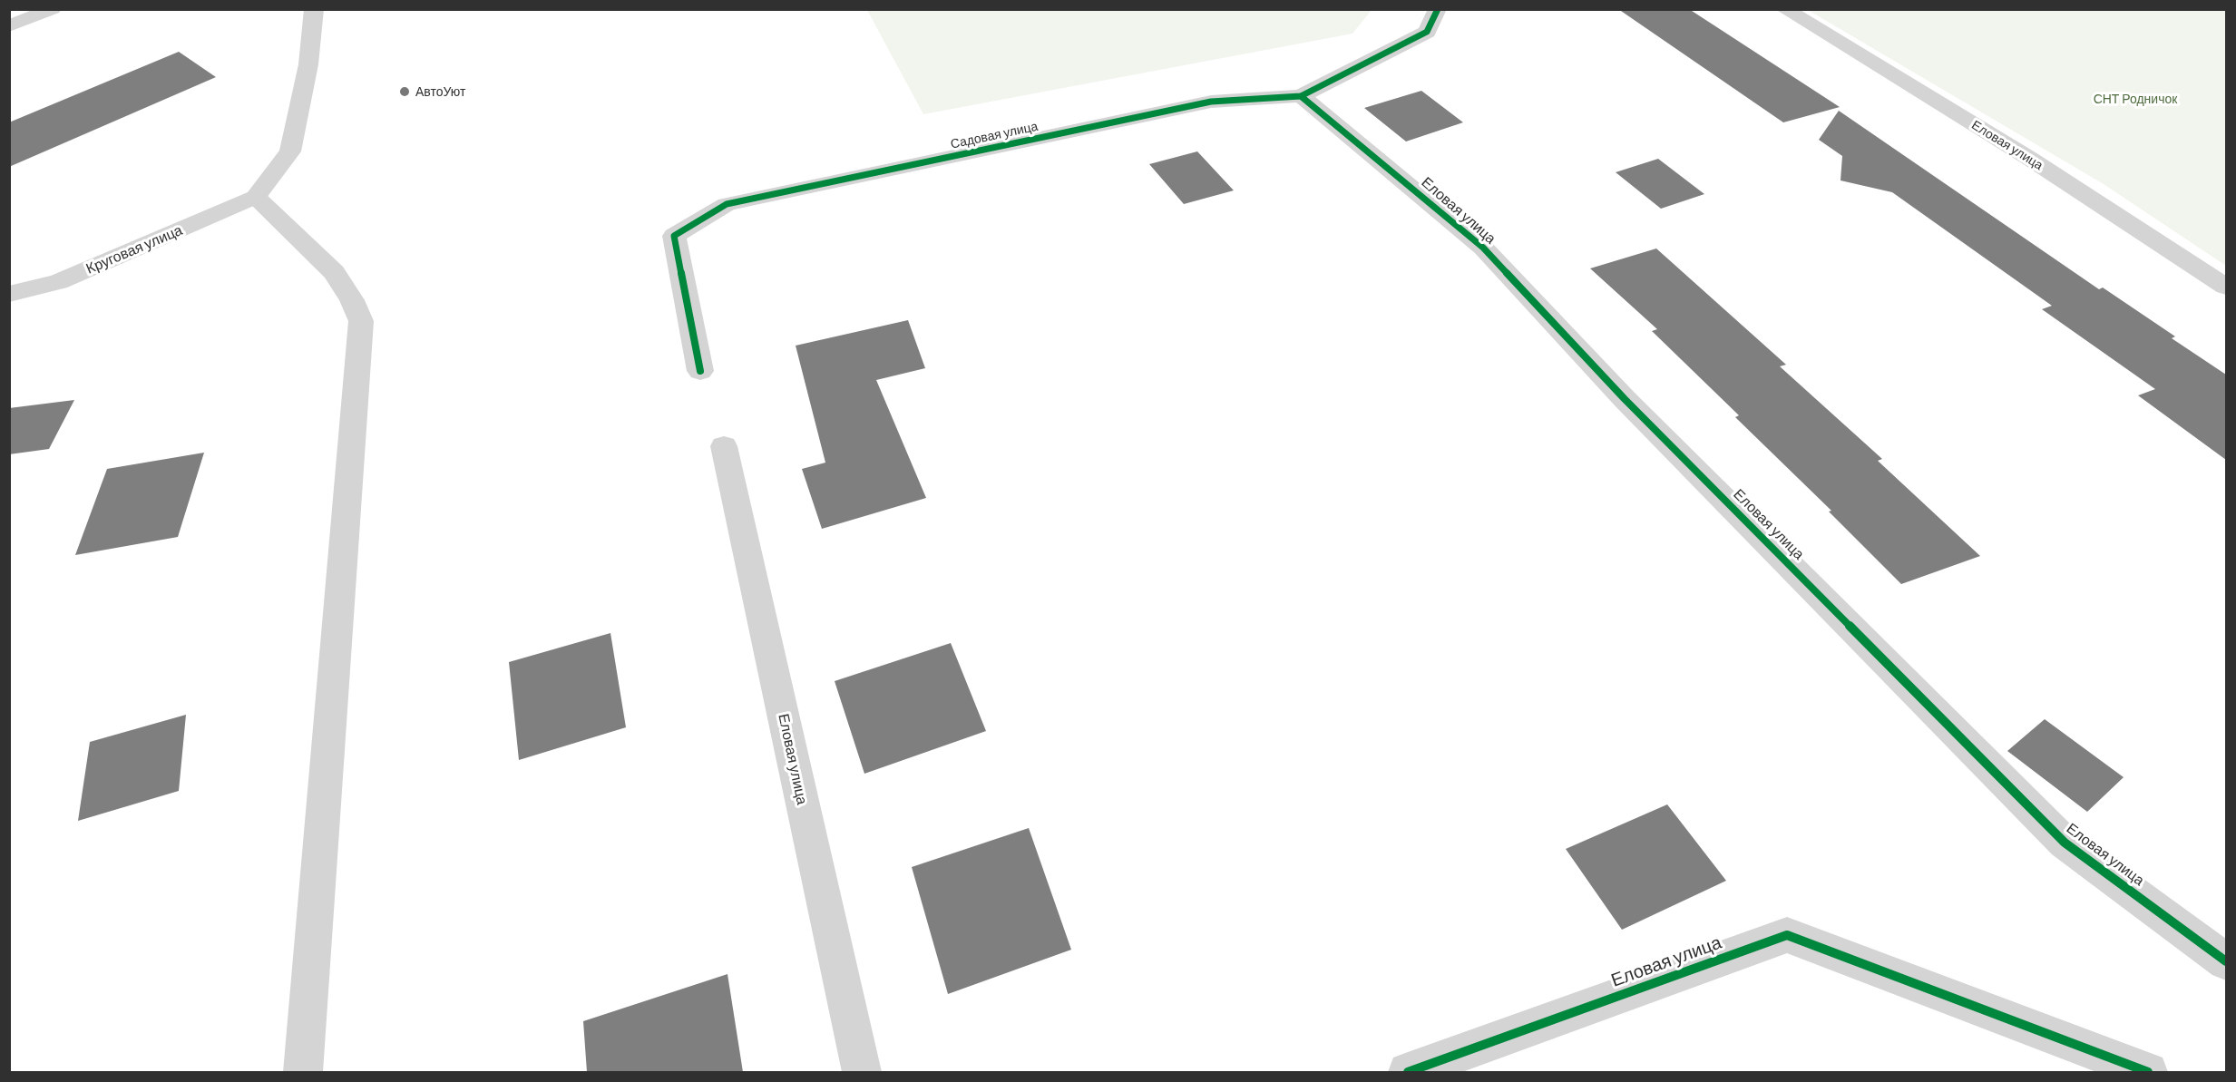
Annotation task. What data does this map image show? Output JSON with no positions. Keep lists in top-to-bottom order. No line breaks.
{"streets":{"street":["Садовая улица","Еловая улица","Круговая улица"]},"crossings":[["Садовая улица","Еловая улица"]],"parks":["СНТ Родничок"],"places":["АвтоУют"]}
